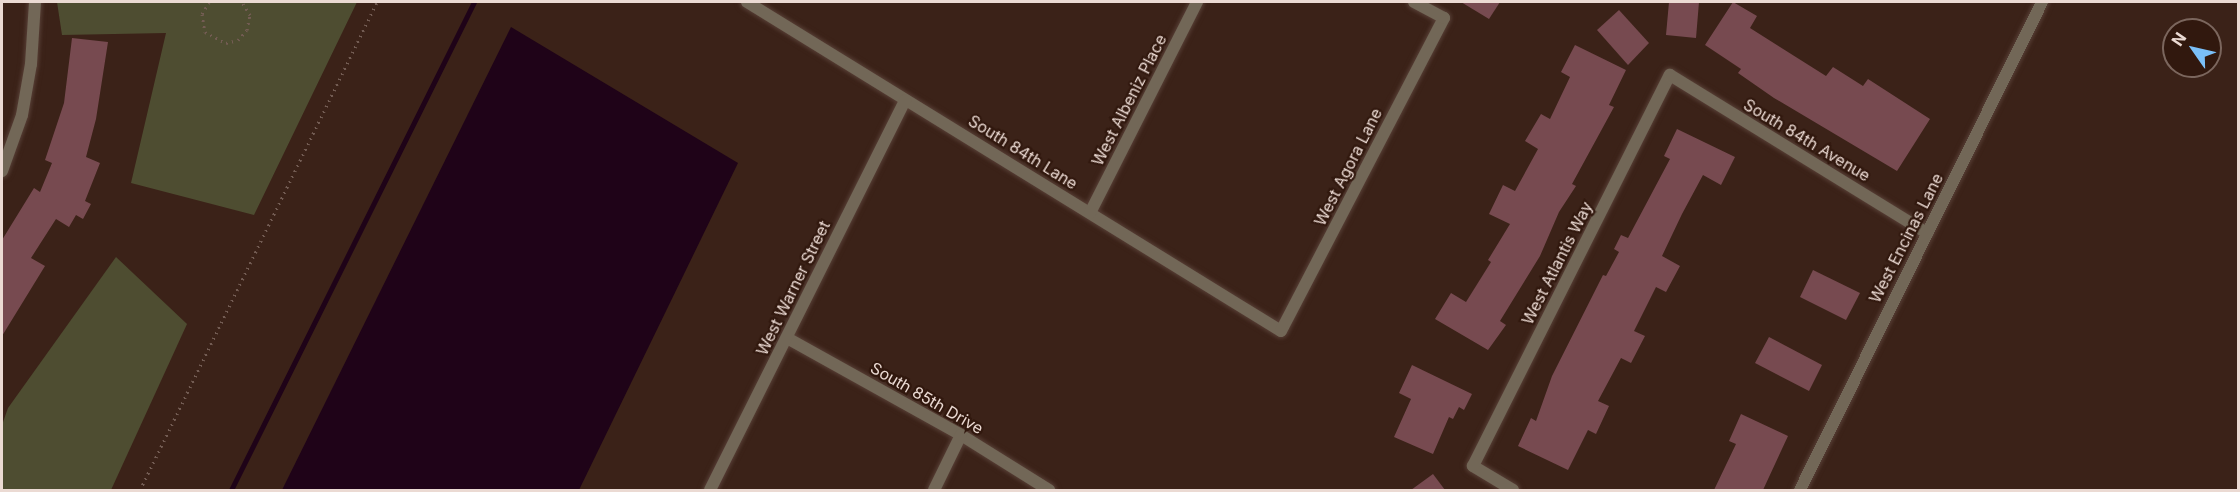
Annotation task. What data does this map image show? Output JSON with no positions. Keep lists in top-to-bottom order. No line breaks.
{"streets":{"street":["West Albeniz Place","South 84th Avenue","South 84th Lane","West Agora Lane","West Encinas Lane","West Atlantis Way","West Warner Street","South 85th Drive"]},"crossings":[["West Albeniz Place","South 84th Lane"],["South 84th Avenue","West Encinas Lane"],["South 84th Avenue","West Atlantis Way"],["South 84th Lane","West Agora Lane"],["South 84th Lane","West Warner Street"],["West Warner Street","South 85th Drive"]],"north":"top left"}
